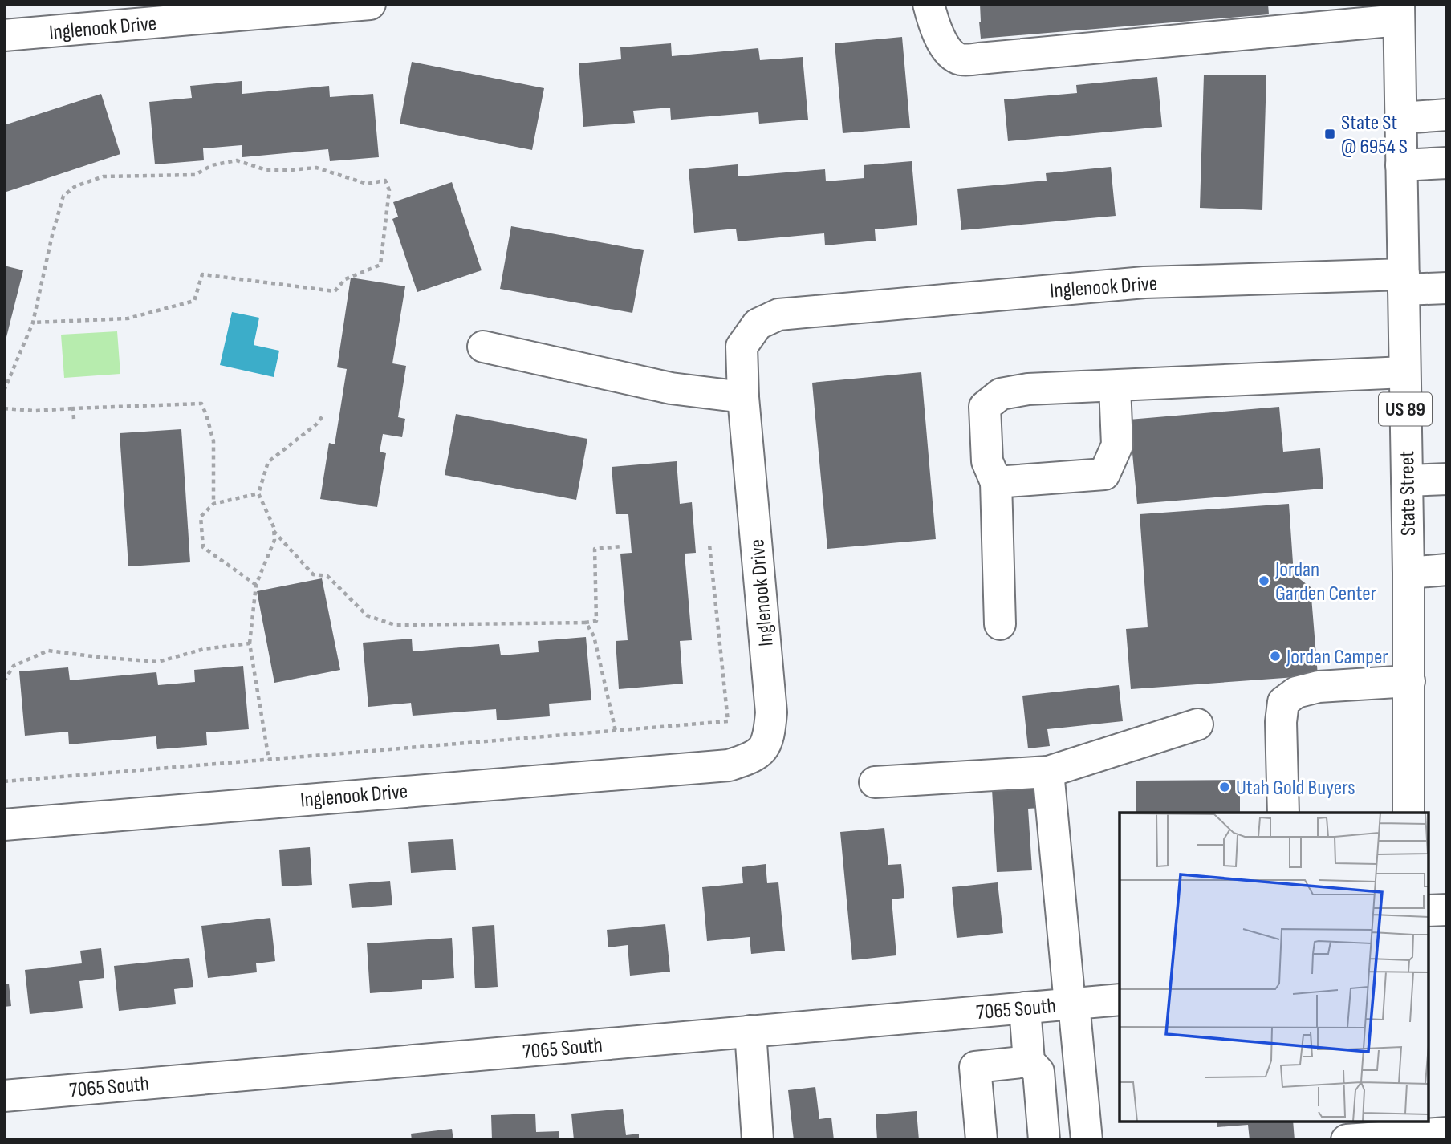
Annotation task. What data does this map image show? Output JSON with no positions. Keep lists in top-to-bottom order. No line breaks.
{"streets":{"street":["Inglenook Drive","US 89","State Street","7065 South"]},"crossings":[["Inglenook Drive","State Street"]],"places":{"transit":["State St @ 6954 S"],"other":["Jordan Garden Center","Jordan Camper","Utah Gold Buyers"]}}
